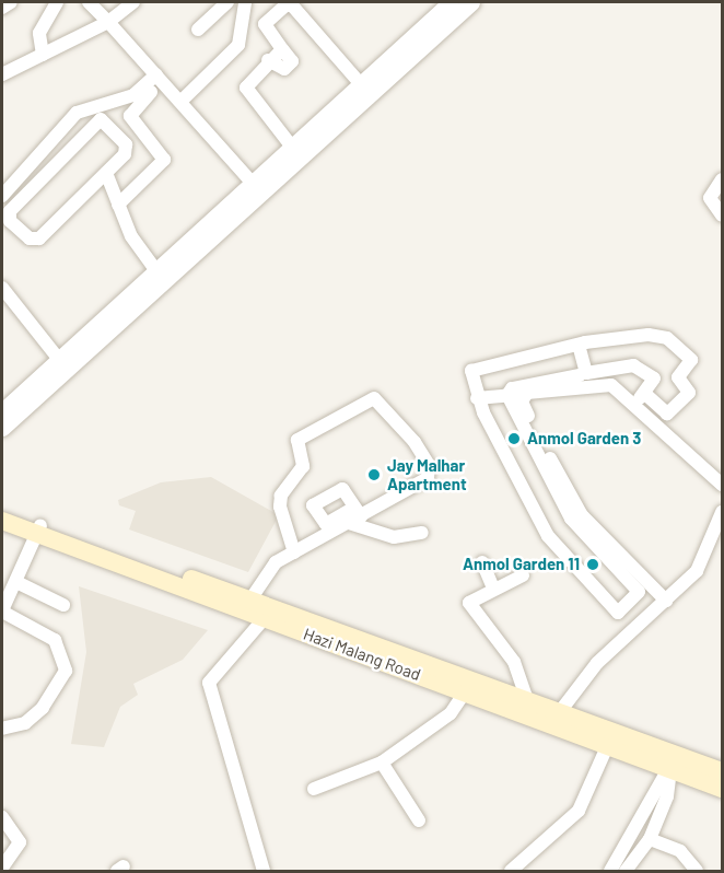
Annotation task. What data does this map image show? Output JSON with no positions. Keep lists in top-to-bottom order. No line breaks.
{"streets":{"main road":["Hazi Malang Road"]},"places":["Anmol Garden 3","Jay Malhar Apartment","Anmol Garden 11"]}
